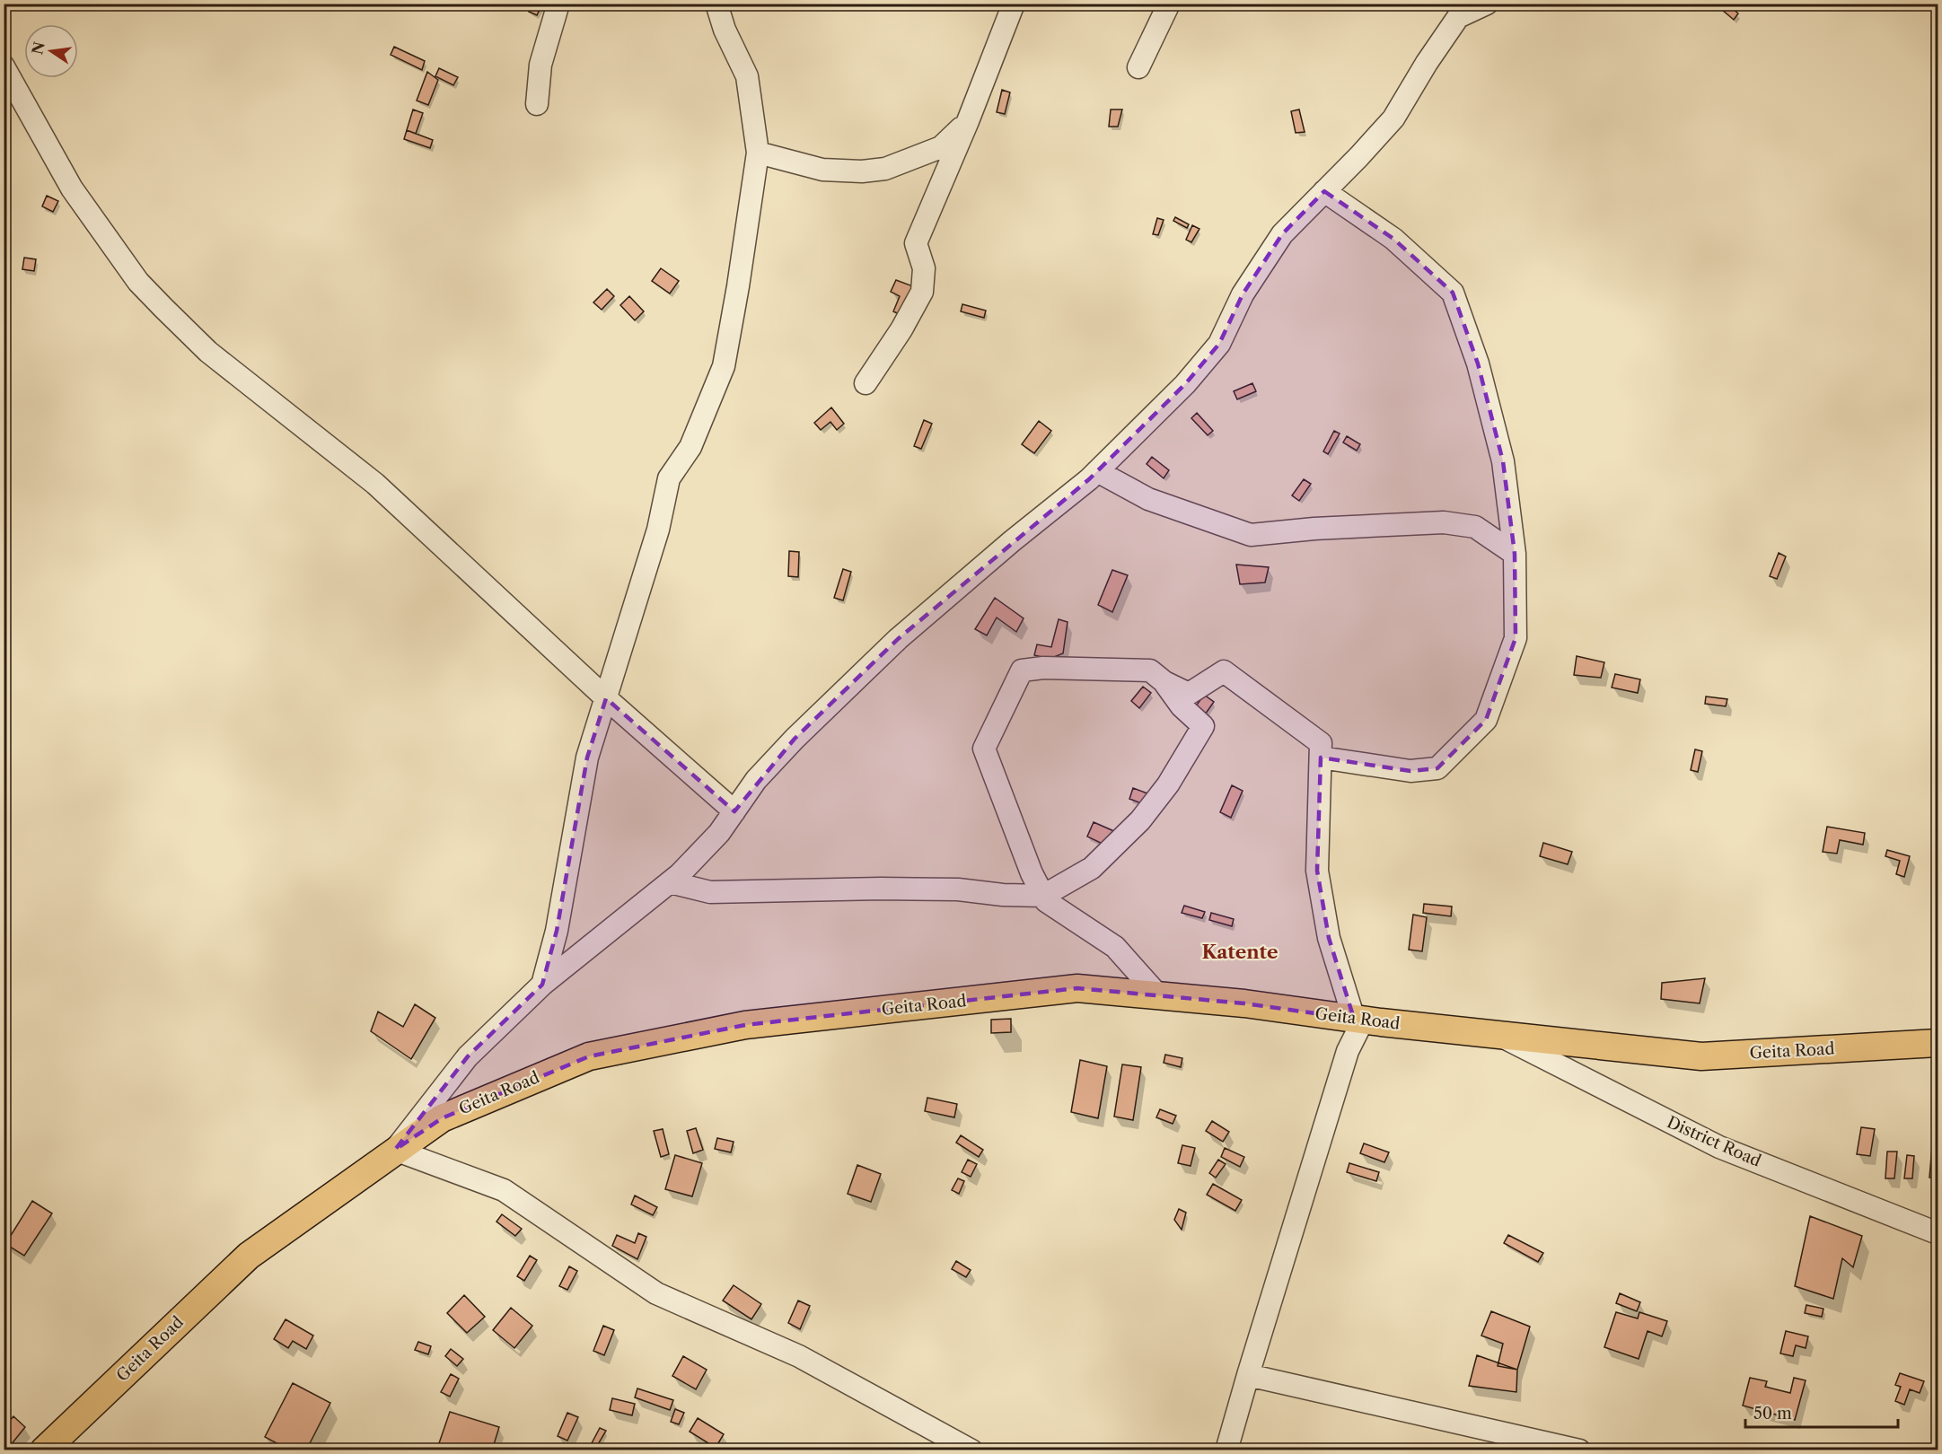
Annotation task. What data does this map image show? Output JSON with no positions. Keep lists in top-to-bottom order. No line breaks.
{"streets":{"main road":["Geita Road"],"street":["District Road"]},"crossings":[["Geita Road","District Road"]],"districts":["Katente"],"scale_bar":"50 m","north":"left"}
